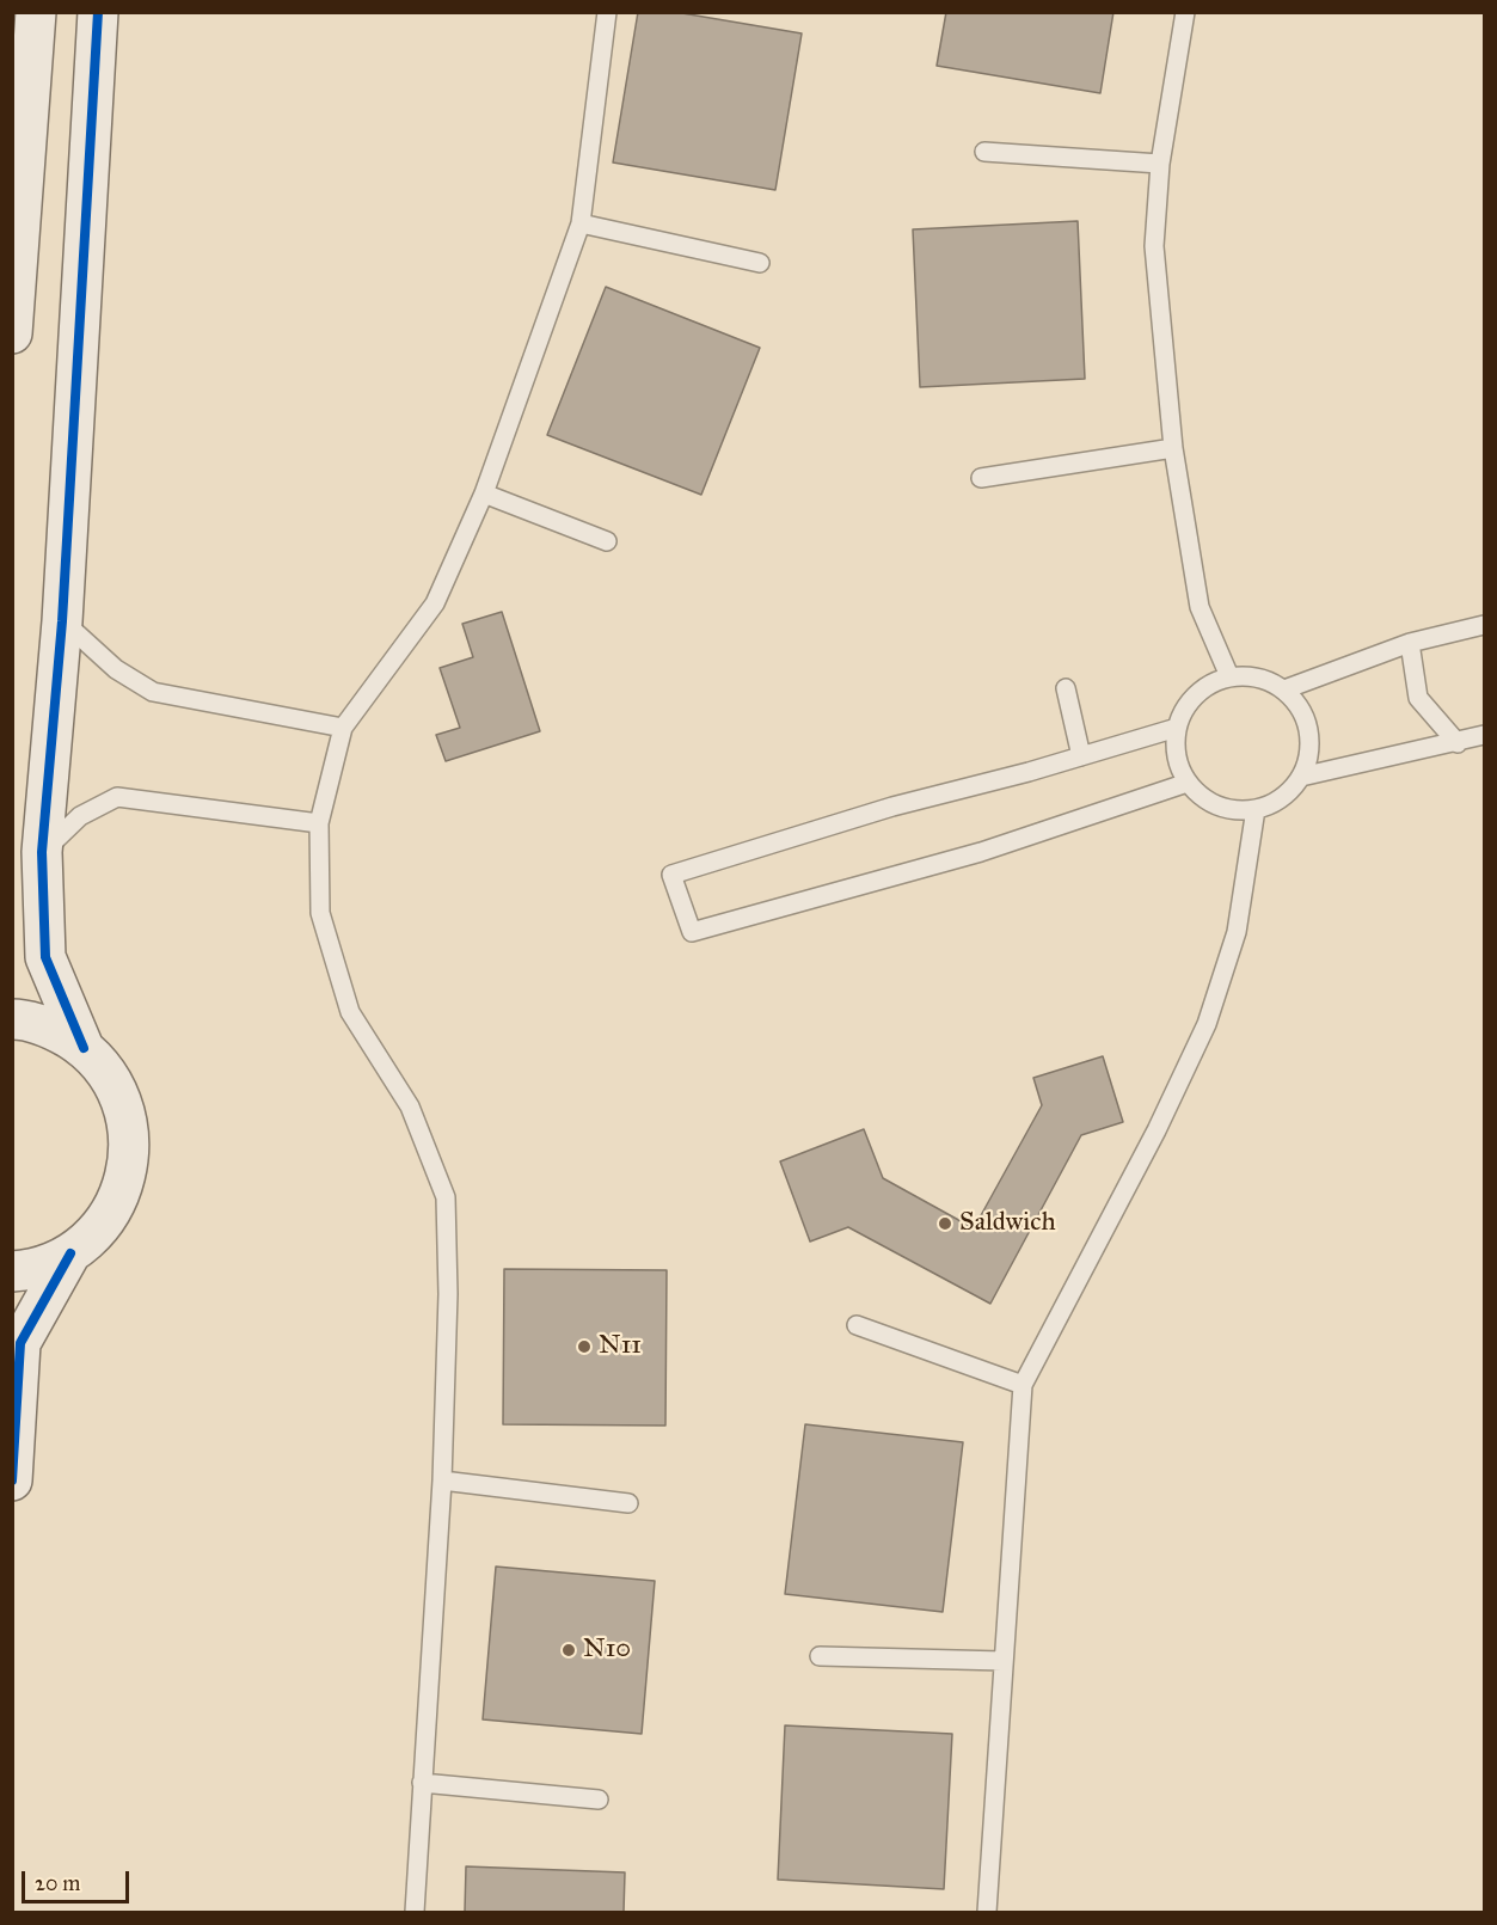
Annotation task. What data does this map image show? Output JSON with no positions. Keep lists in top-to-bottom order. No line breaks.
{"places":["Saldwich","N11","N10"],"scale_bar":"20 m"}
